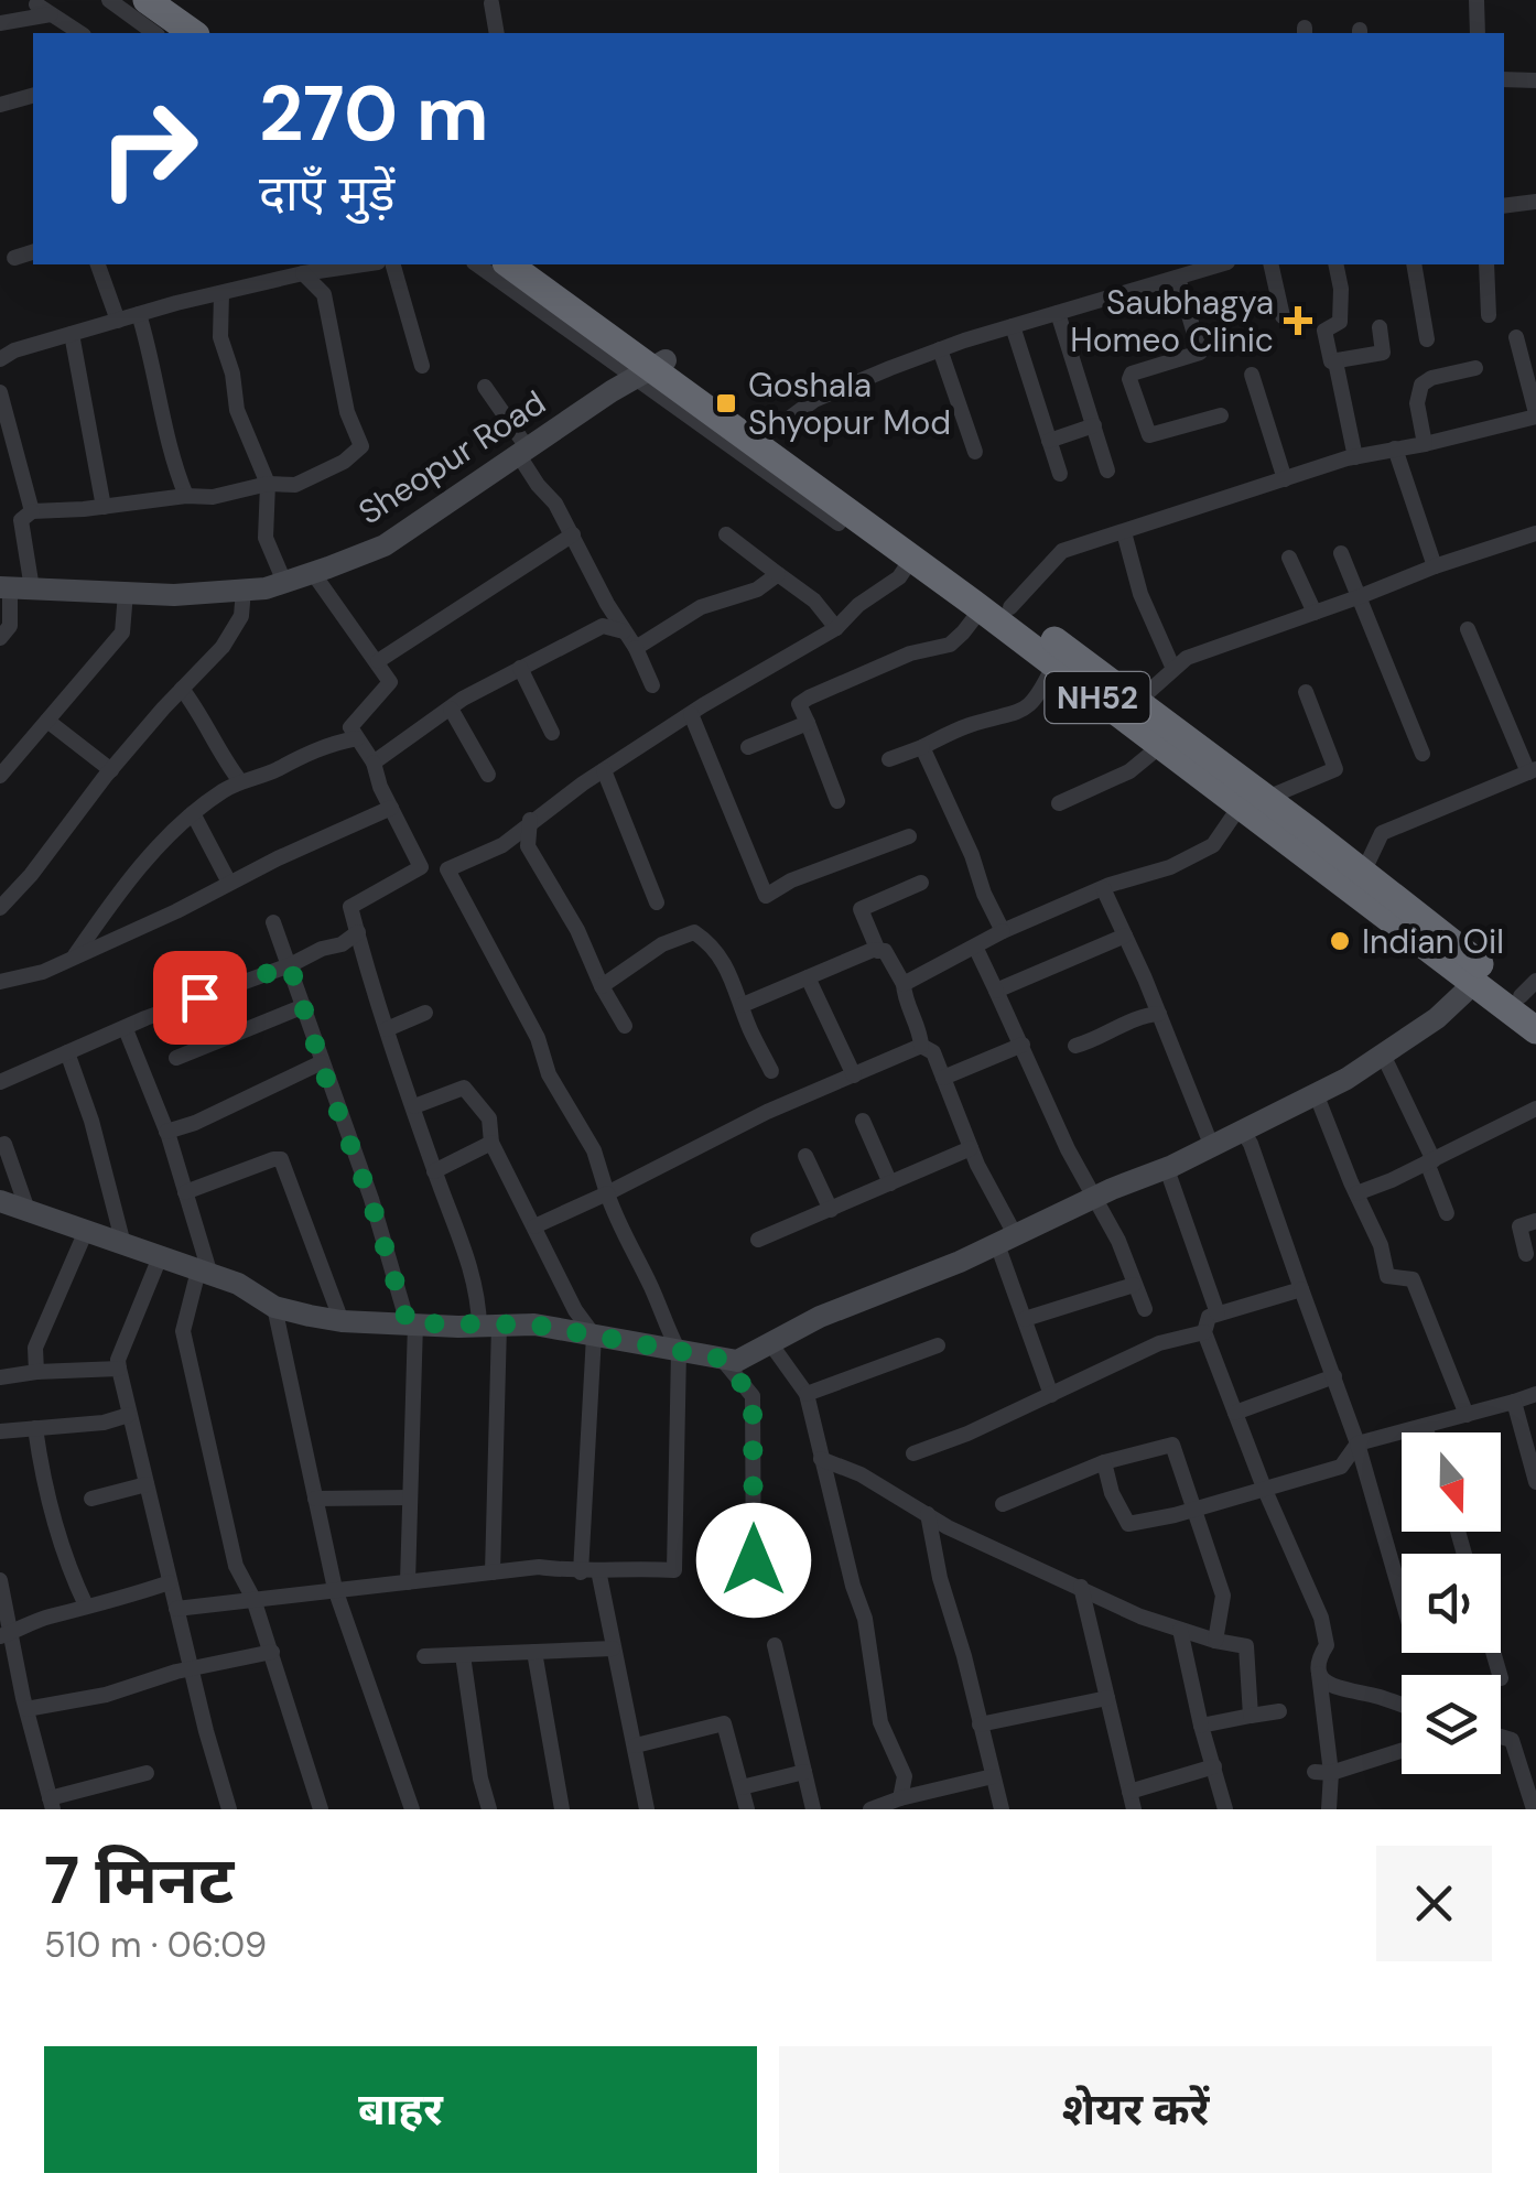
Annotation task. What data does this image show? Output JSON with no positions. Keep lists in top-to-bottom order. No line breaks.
{"streets":{"highway":["NH52"],"street":["Sheopur Road"]},"crossings":[["Sheopur Road","NH52"]],"places":{"health":["Saubhagya Homeo Clinic"],"transit":["Goshala Shyopur Mod"],"other":["Indian Oil"]},"north":"bottom","page":{"turn":["270 m","दाएँ मुड़ें"],"heading":["7 मिनट","510 m · 06:09"],"buttons":["बाहर","शेयर करें"]}}
